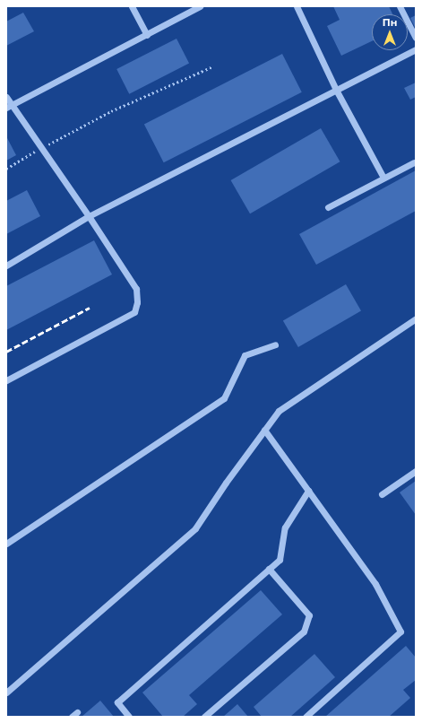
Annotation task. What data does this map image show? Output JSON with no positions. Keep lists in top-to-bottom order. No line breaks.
{"north":"top"}
